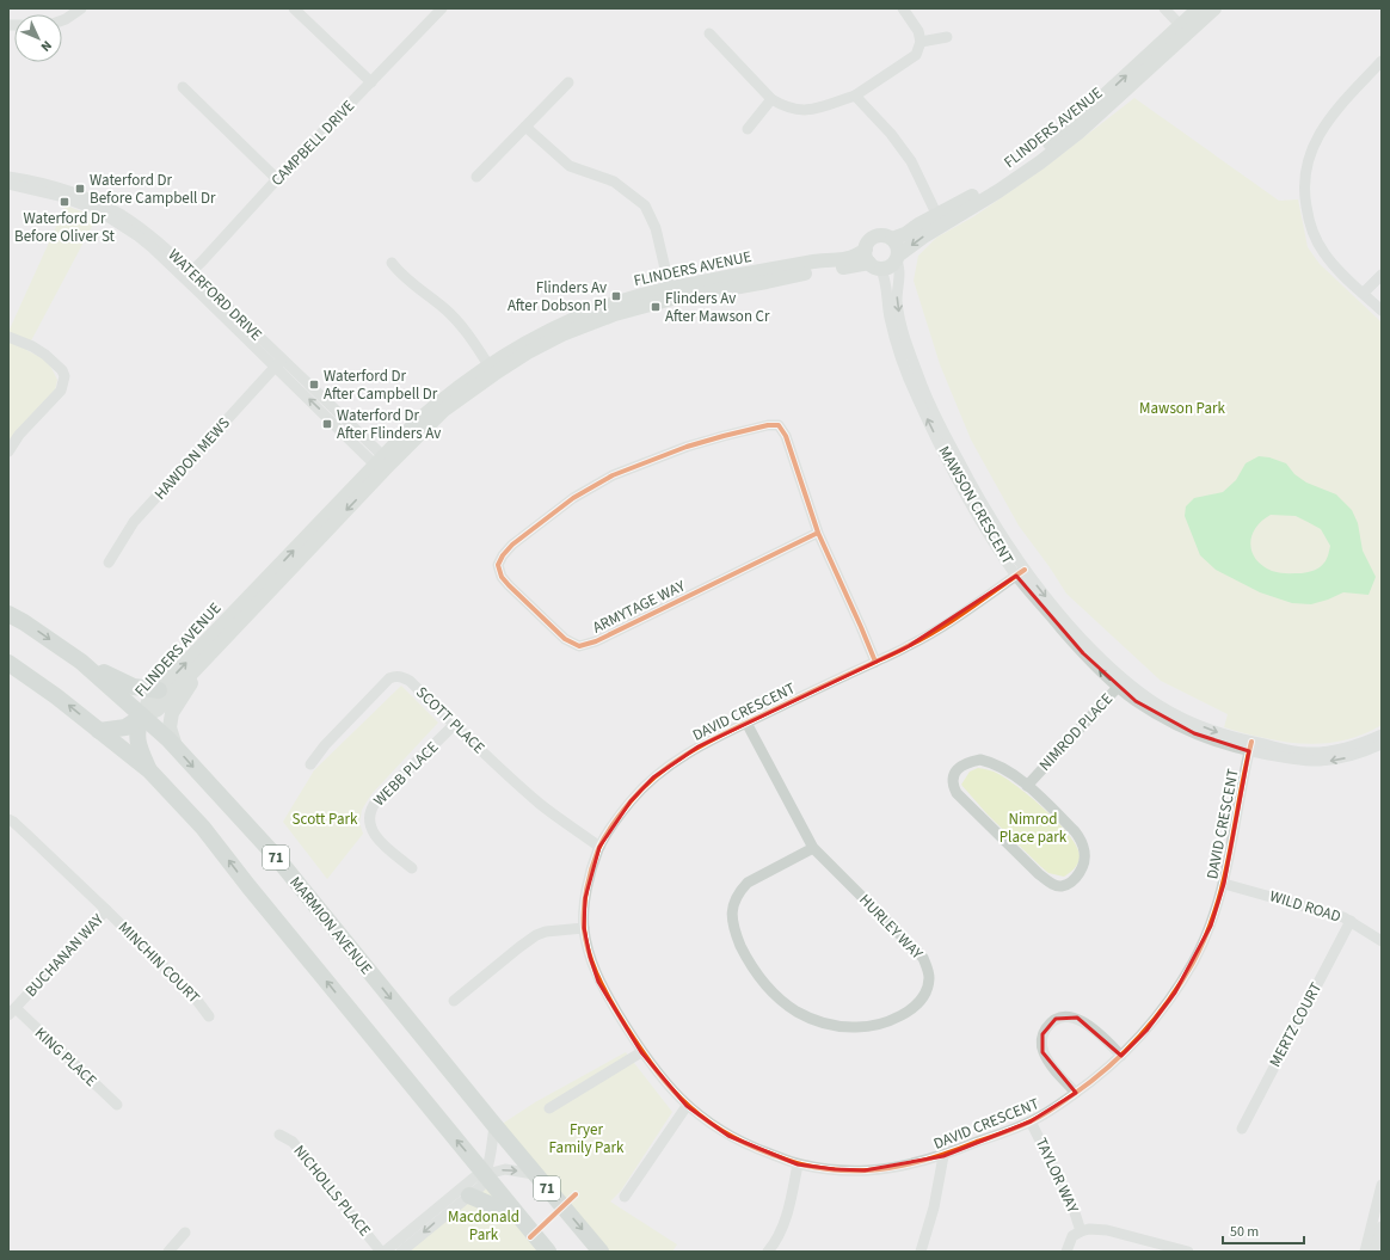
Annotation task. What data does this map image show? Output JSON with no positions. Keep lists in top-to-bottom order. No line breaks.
{"streets":{"highway":["71","MARMION AVENUE"],"main road":["FLINDERS AVENUE"],"street":["CAMPBELL DRIVE","WATERFORD DRIVE","HAWDON MEWS","MAWSON CRESCENT","ARMYTAGE WAY","DAVID CRESCENT","SCOTT PLACE","NIMROD PLACE","WEBB PLACE","WILD ROAD","HURLEY WAY","BUCHANAN WAY","MINCHIN COURT","MERTZ COURT","KING PLACE","TAYLOR WAY","NICHOLLS PLACE"]},"crossings":[["FLINDERS AVENUE","WATERFORD DRIVE"],["FLINDERS AVENUE","MAWSON CRESCENT"],["FLINDERS AVENUE","MARMION AVENUE"],["CAMPBELL DRIVE","WATERFORD DRIVE"],["WATERFORD DRIVE","HAWDON MEWS"],["MAWSON CRESCENT","DAVID CRESCENT"],["MAWSON CRESCENT","NIMROD PLACE"],["ARMYTAGE WAY","DAVID CRESCENT"],["DAVID CRESCENT","SCOTT PLACE"],["DAVID CRESCENT","WILD ROAD"],["DAVID CRESCENT","HURLEY WAY"],["DAVID CRESCENT","TAYLOR WAY"],["SCOTT PLACE","WEBB PLACE"],["WILD ROAD","MERTZ COURT"],["BUCHANAN WAY","MINCHIN COURT"],["BUCHANAN WAY","KING PLACE"]],"parks":["Mawson Park","Scott Park","Nimrod Place park","Fryer Family Park","Macdonald Park"],"places":{"transit":["Waterford Dr Before Campbell Dr","Waterford Dr Before Oliver St","Flinders Av After Dobson Pl","Flinders Av After Mawson Cr","Waterford Dr After Campbell Dr","Waterford Dr After Flinders Av"]},"scale_bar":"50 m","north":"bottom right"}
